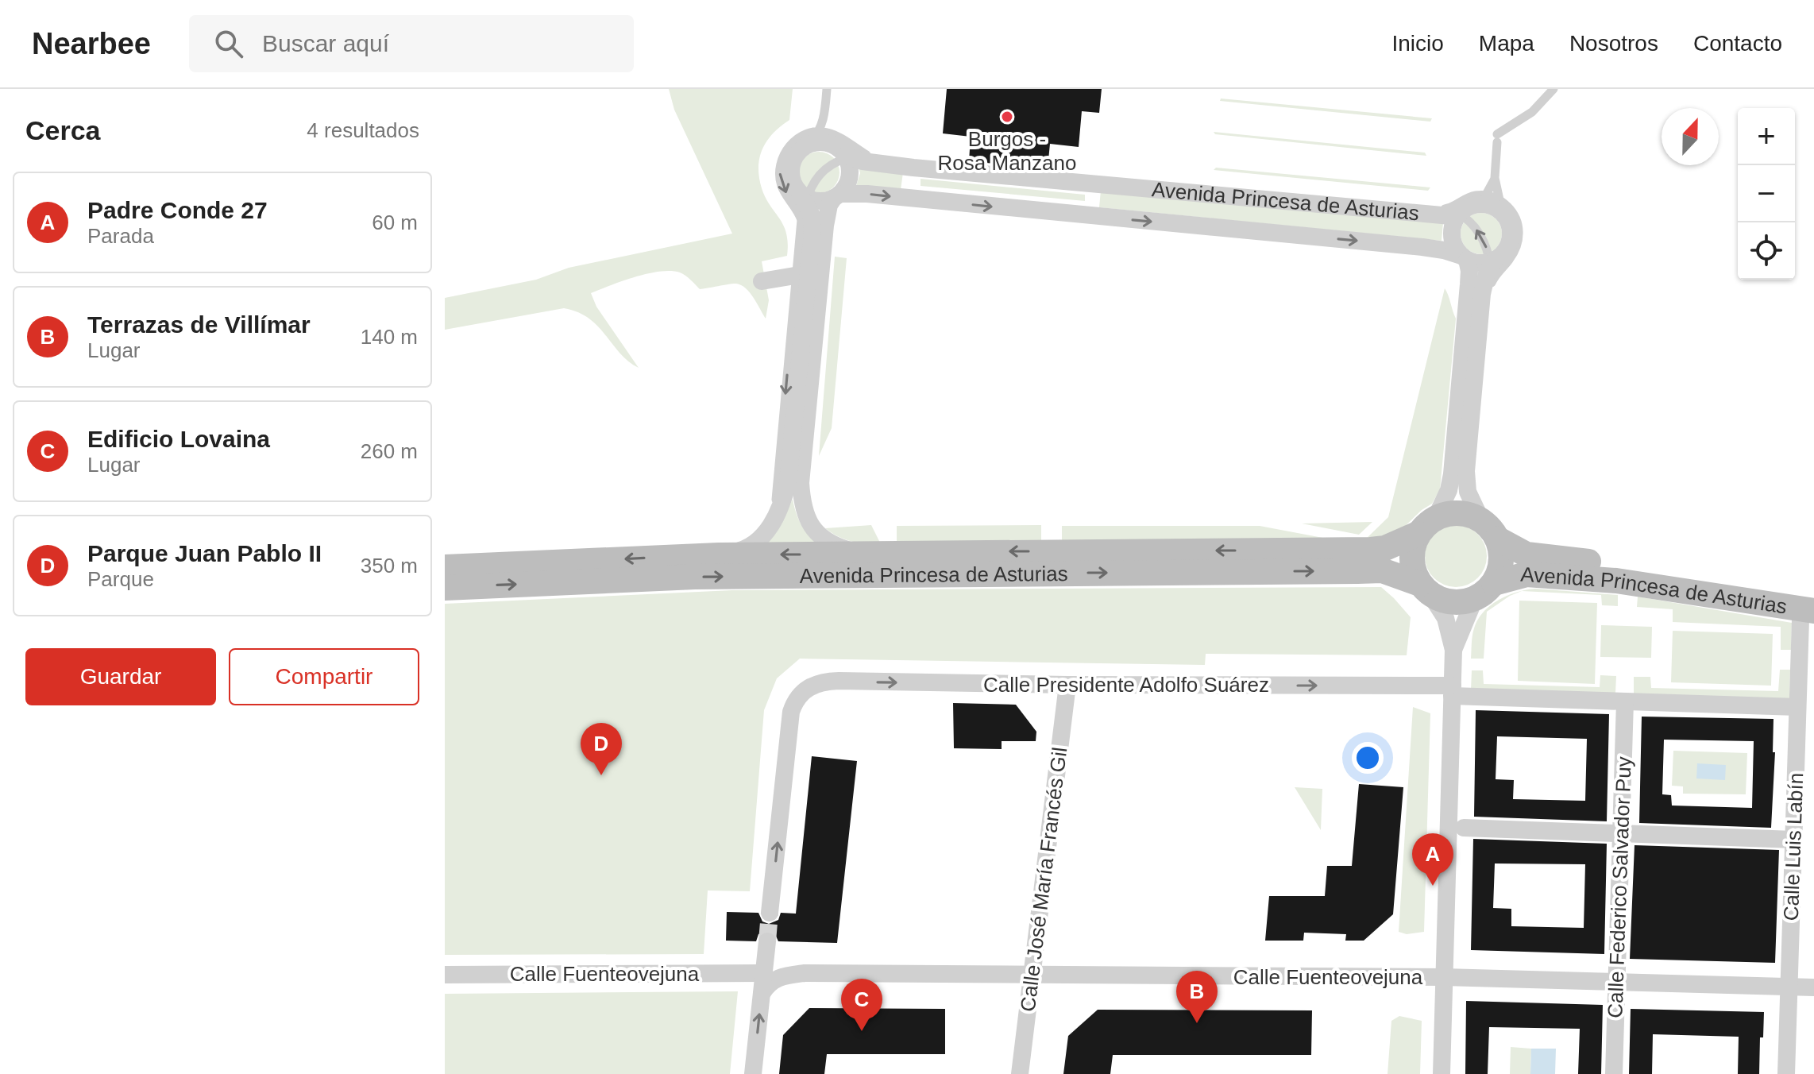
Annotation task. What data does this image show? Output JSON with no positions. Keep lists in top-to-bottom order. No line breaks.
{"streets":{"main road":["Avenida Princesa de Asturias"],"street":["Calle Presidente Adolfo Suárez","Calle Luis Labín","Calle José María Francés Gil","Calle Federico Salvador Puy","Calle Fuenteovejuna"]},"crossings":[["Avenida Princesa de Asturias","Calle Luis Labín"],["Calle Presidente Adolfo Suárez","Calle Luis Labín"],["Calle Presidente Adolfo Suárez","Calle José María Francés Gil"],["Calle Presidente Adolfo Suárez","Calle Federico Salvador Puy"],["Calle Luis Labín","Calle Fuenteovejuna"],["Calle José María Francés Gil","Calle Fuenteovejuna"],["Calle Federico Salvador Puy","Calle Fuenteovejuna"]],"one_way":["Calle Presidente Adolfo Suárez"],"places":["Burgos - Rosa Manzano"],"north":"top","page":{"header":"Nearbee","search":"Buscar aquí","nav":["Inicio","Mapa","Nosotros","Contacto"],"heading":["Cerca","4 resultados"],"map_buttons":["+","−"],"list":[{"mark":"A","name":"Padre Conde 27","note":"Parada","value":"60 m"},{"mark":"B","name":"Terrazas de Villímar","note":"Lugar","value":"140 m"},{"mark":"C","name":"Edificio Lovaina","note":"Lugar","value":"260 m"},{"mark":"D","name":"Parque Juan Pablo II","note":"Parque","value":"350 m"}],"buttons":["Guardar","Compartir"],"pins":["D","A","B","C"]}}
